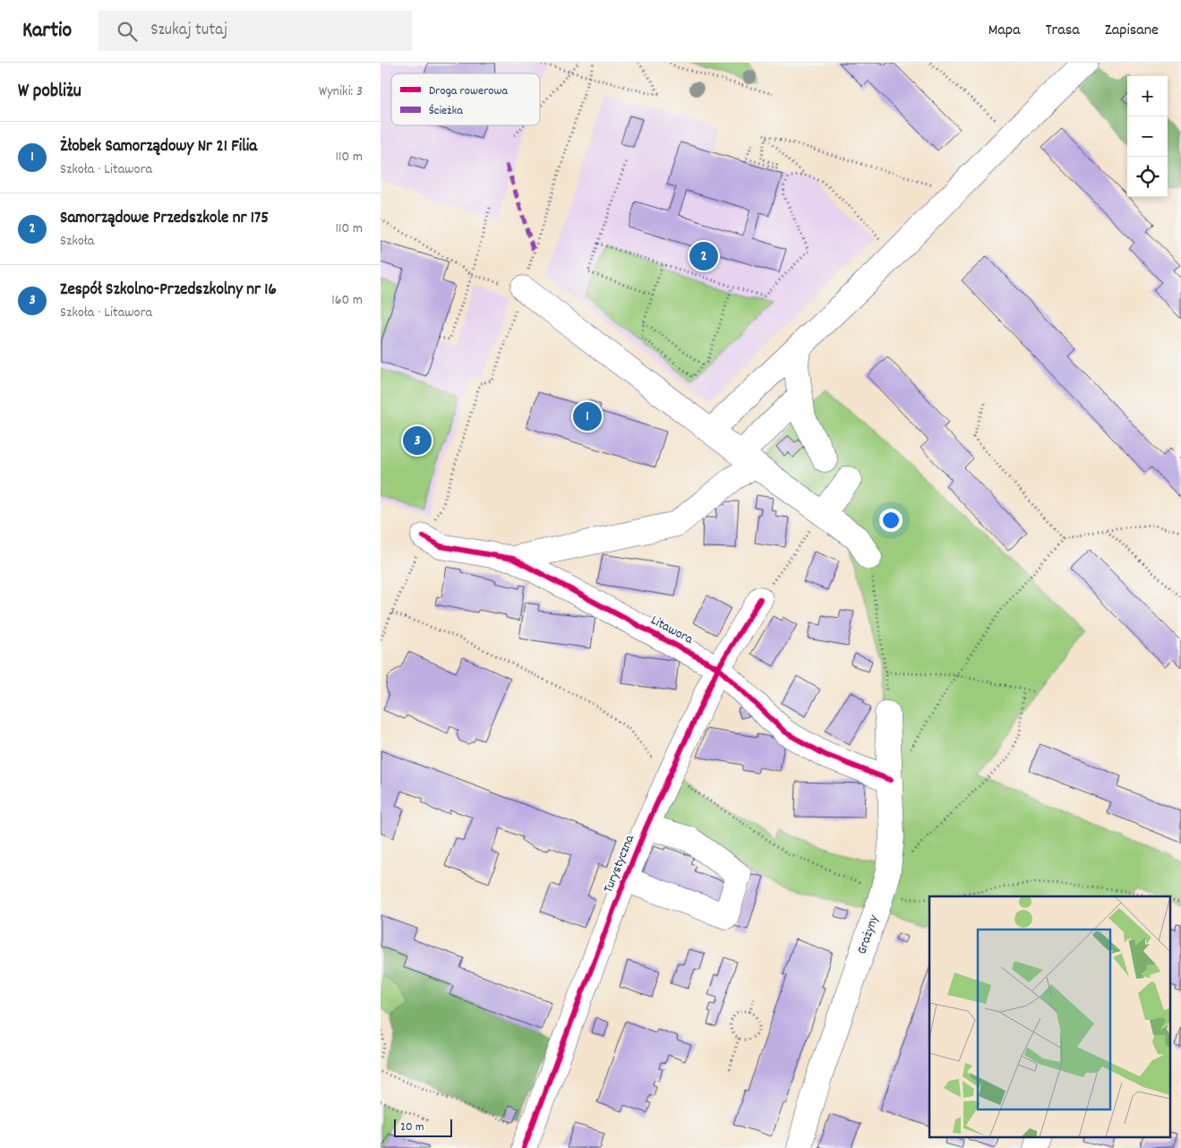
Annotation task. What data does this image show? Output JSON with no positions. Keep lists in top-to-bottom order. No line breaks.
{"streets":{"street":["Litawora","Turystyczna","Grażyny"]},"crossings":[["Litawora","Turystyczna"],["Litawora","Grażyny"]],"legend":["Droga rowerowa","Ścieżka"],"scale_bar":"20 m","page":{"header":"Kartio","search":"Szukaj tutaj","nav":["Mapa","Trasa","Zapisane"],"heading":["W pobliżu","Wyniki: 3"],"map_buttons":["+","−"],"list":[{"mark":"1","name":"Żłobek Samorządowy Nr 21 Filia","note":"Szkoła · Litawora","value":"110 m"},{"mark":"2","name":"Samorządowe Przedszkole nr 175","note":"Szkoła","value":"110 m"},{"mark":"3","name":"Zespół Szkolno-Przedszkolny nr 16","note":"Szkoła · Litawora","value":"160 m"}],"pins":["2","1","3"],"scale":"20 m"}}
